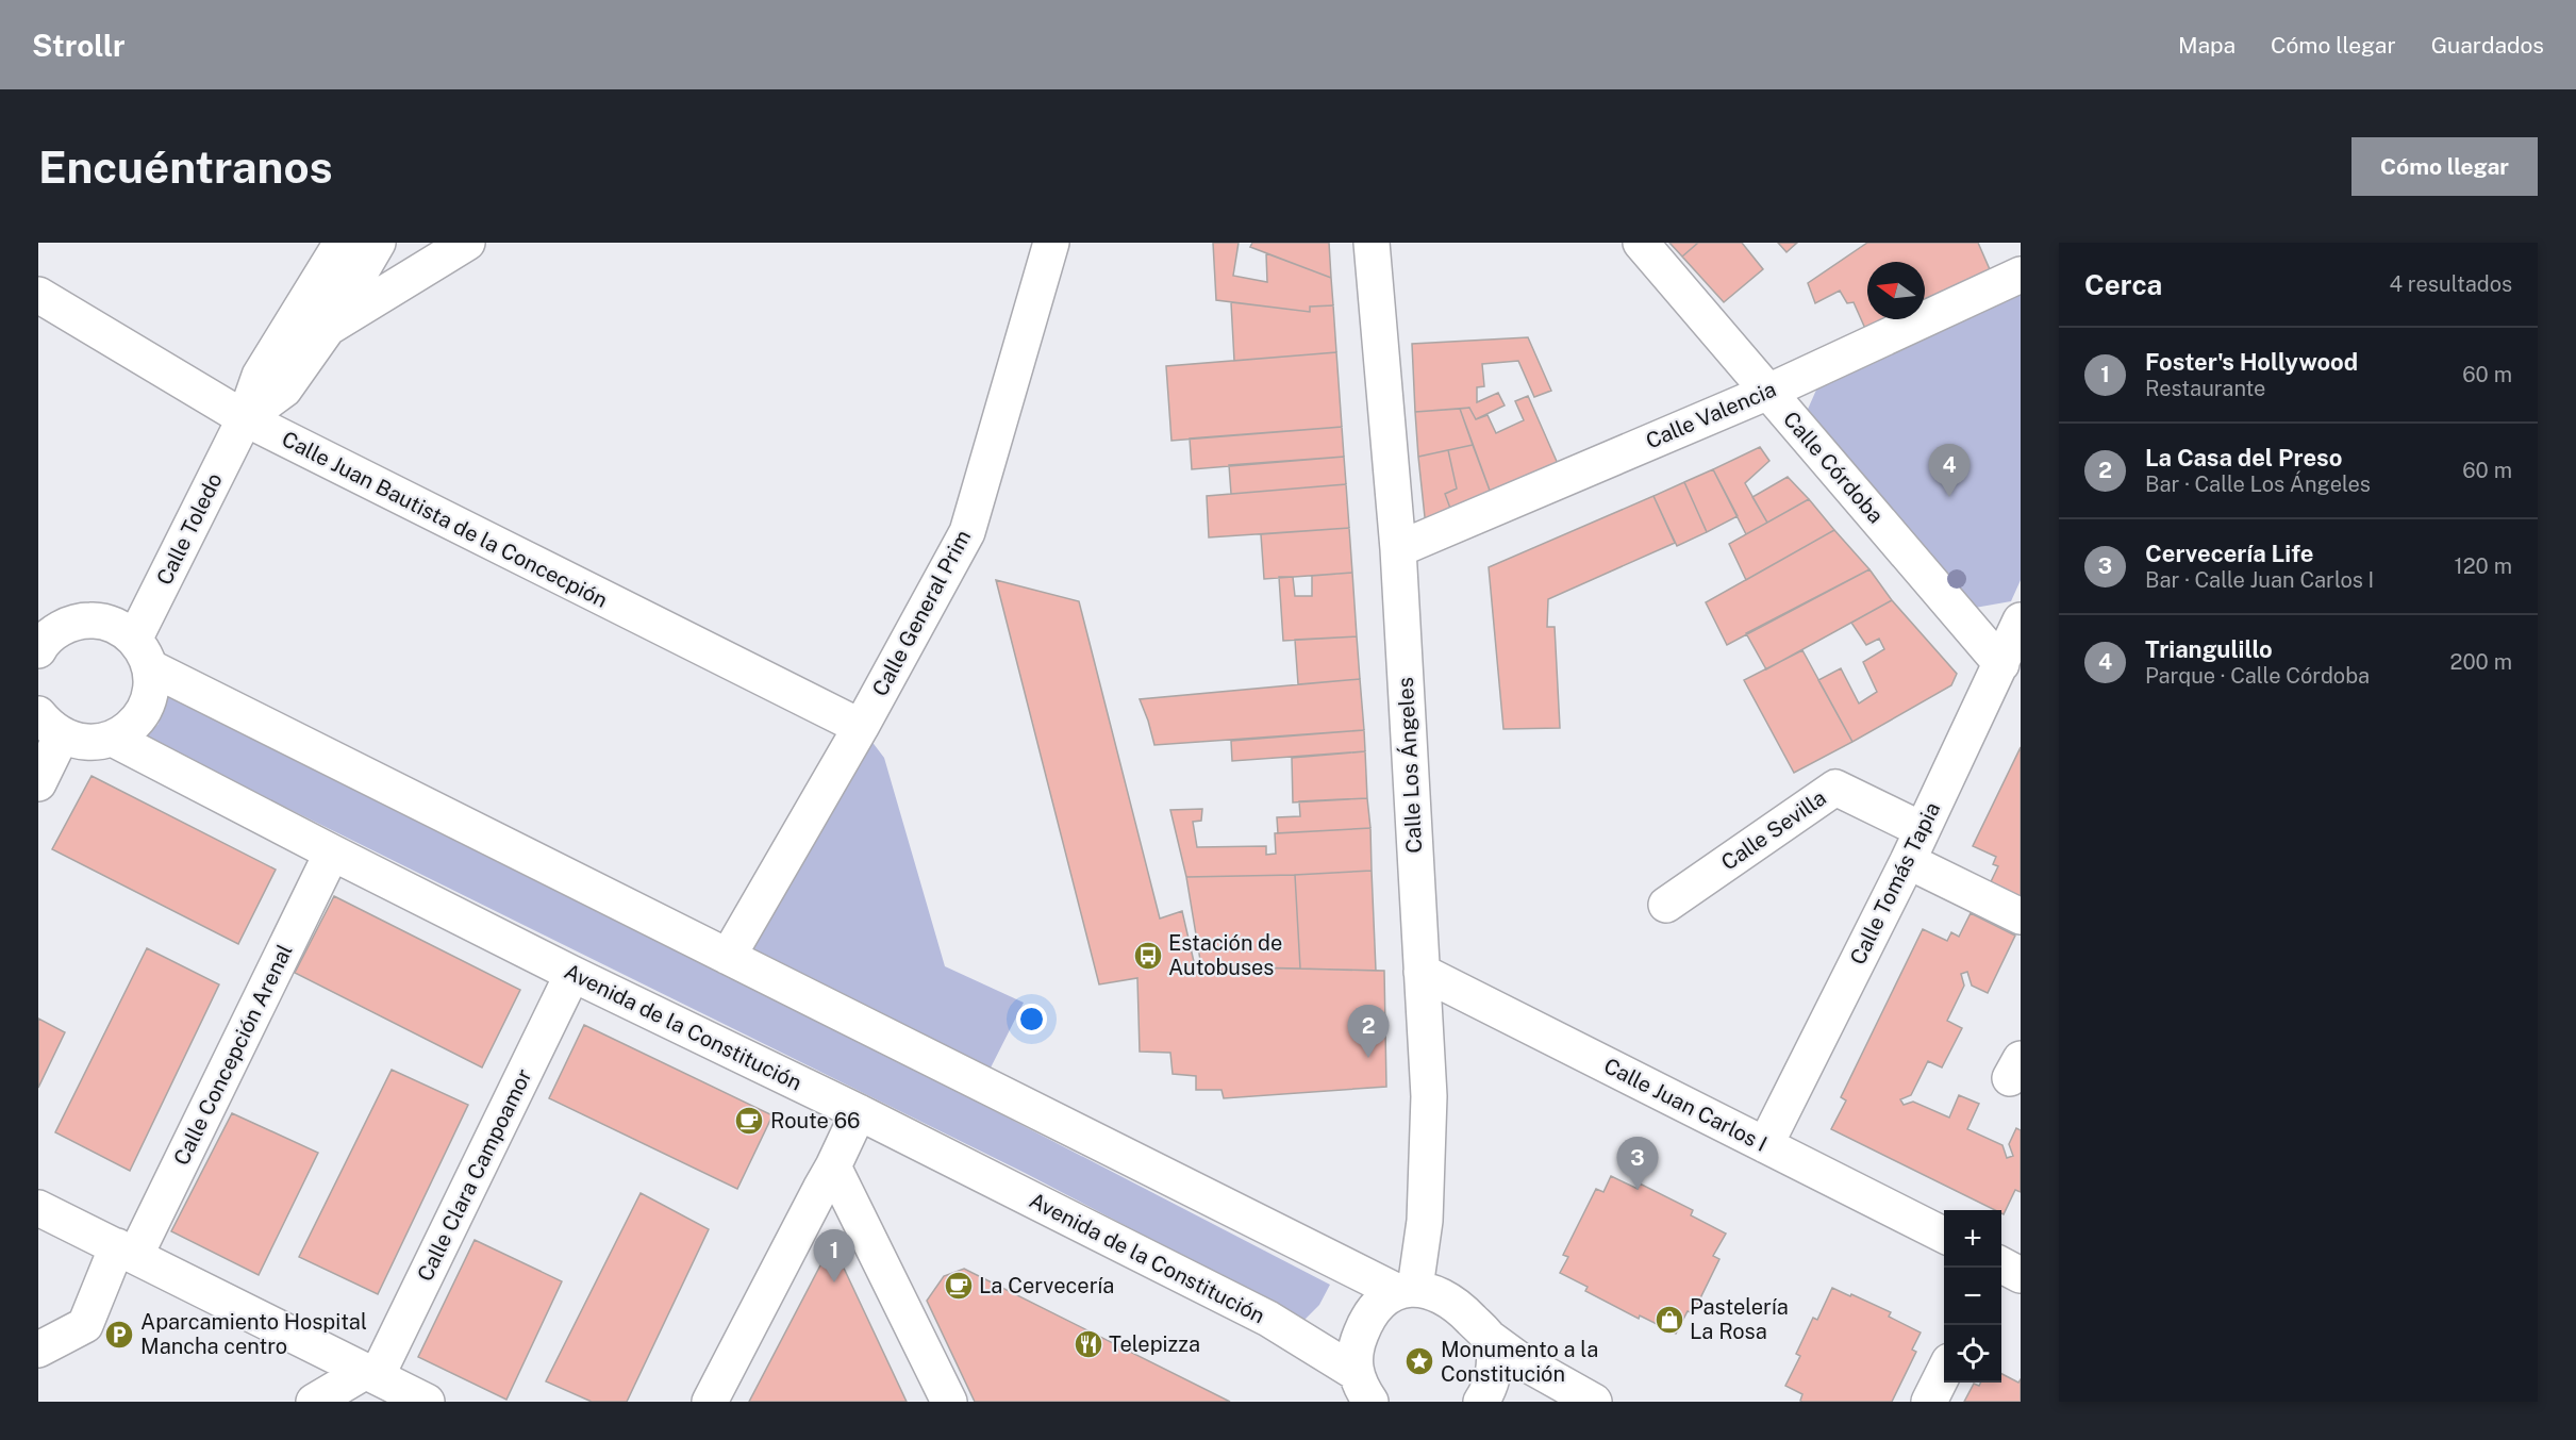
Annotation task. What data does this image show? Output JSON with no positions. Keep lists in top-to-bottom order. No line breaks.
{"streets":{"street":["Calle Valencia","Calle Córdoba","Calle Juan Bautista de la Concecpión","Calle Toledo","Calle General Prim","Calle Los Ángeles","Calle Sevilla","Calle Tomás Tapia","Avenida de la Constitución","Calle Concepción Arenal","Calle Juan Carlos I","Calle Clara Campoamor"]},"crossings":[["Calle Valencia","Calle Córdoba"],["Calle Valencia","Calle Los Ángeles"],["Calle Córdoba","Calle Tomás Tapia"],["Calle Juan Bautista de la Concecpión","Calle Toledo"],["Calle Juan Bautista de la Concecpión","Calle General Prim"],["Calle Los Ángeles","Calle Juan Carlos I"],["Calle Sevilla","Calle Tomás Tapia"],["Calle Tomás Tapia","Calle Juan Carlos I"],["Avenida de la Constitución","Calle Concepción Arenal"],["Avenida de la Constitución","Calle Clara Campoamor"]],"places":{"bus stop":["Estación de Autobuses"],"cafe":["Route 66","La Cervecería"],"shop":["Pastelería La Rosa"],"parking":["Aparcamiento Hospital Mancha centro"],"restaurant":["Telepizza"],"place":["Monumento a la Constitución"]},"north":"left","page":{"header":"Strollr","nav":["Mapa","Cómo llegar","Guardados"],"buttons":"Cómo llegar","title":"Encuéntranos","heading":["Cerca","4 resultados"],"list":[{"mark":"1","name":"Foster's Hollywood","note":"Restaurante","value":"60 m"},{"mark":"2","name":"La Casa del Preso","note":"Bar · Calle Los Ángeles","value":"60 m"},{"mark":"3","name":"Cervecería Life","note":"Bar · Calle Juan Carlos I","value":"120 m"},{"mark":"4","name":"Triangulillo","note":"Parque · Calle Córdoba","value":"200 m"}],"pins":["4","2","3","1"],"map_buttons":["+","−"]}}
